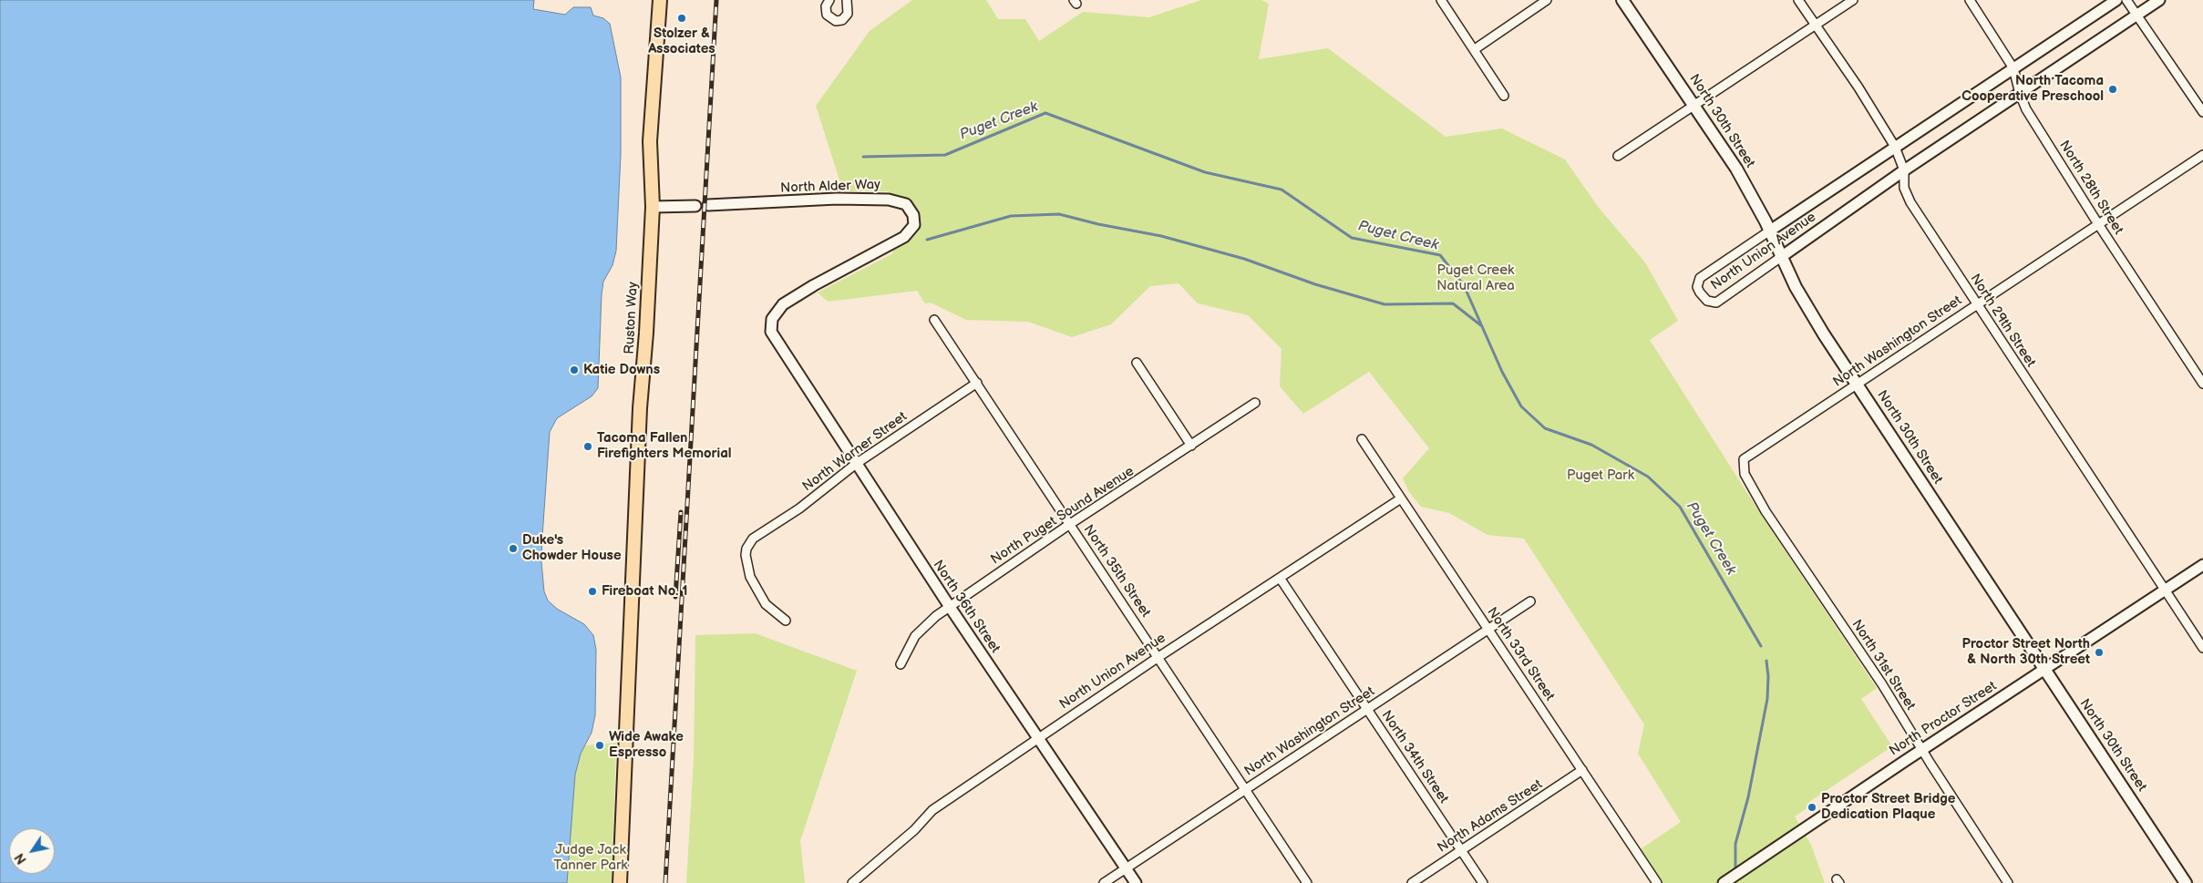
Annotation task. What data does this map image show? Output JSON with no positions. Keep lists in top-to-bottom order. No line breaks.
{"streets":{"main road":["North 30th Street","Ruston Way"],"street":["North Alder Way","North 28th Street","North Union Avenue","North 29th Street","North Washington Street","North Warner Street","North Puget Sound Avenue","North 35th Street","North 36th Street","North 33rd Street","North 31st Street","North Proctor Street","North 34th Street","North Adams Street"]},"crossings":[["North 30th Street","North Union Avenue"],["North 30th Street","North Washington Street"],["North 30th Street","North Proctor Street"],["North Alder Way","North 36th Street"],["North 28th Street","North Union Avenue"],["North 28th Street","North Washington Street"],["North Union Avenue","North 29th Street"],["North Union Avenue","North 35th Street"],["North Union Avenue","North 36th Street"],["North Union Avenue","North 33rd Street"],["North Union Avenue","North 34th Street"],["North 29th Street","North Washington Street"],["North 29th Street","North Proctor Street"],["North Washington Street","North 35th Street"],["North Washington Street","North 36th Street"],["North Washington Street","North 33rd Street"],["North Washington Street","North 31st Street"],["North Washington Street","North 34th Street"],["North Warner Street","North 35th Street"],["North Warner Street","North 36th Street"],["North Puget Sound Avenue","North 35th Street"],["North Puget Sound Avenue","North 36th Street"],["North 33rd Street","North Adams Street"],["North 31st Street","North Proctor Street"],["North 34th Street","North Adams Street"]],"water":["Puget Creek"],"parks":["Puget Creek Natural Area","Puget Park","Judge Jack Tanner Park"],"places":["Stolzer & Associates","North Tacoma Cooperative Preschool","Katie Downs","Tacoma Fallen Firefighters Memorial","Duke's Chowder House","Fireboat No. 1","Proctor Street North & North 30th Street","Wide Awake Espresso","Proctor Street Bridge Dedication Plaque"],"north":"bottom left"}
